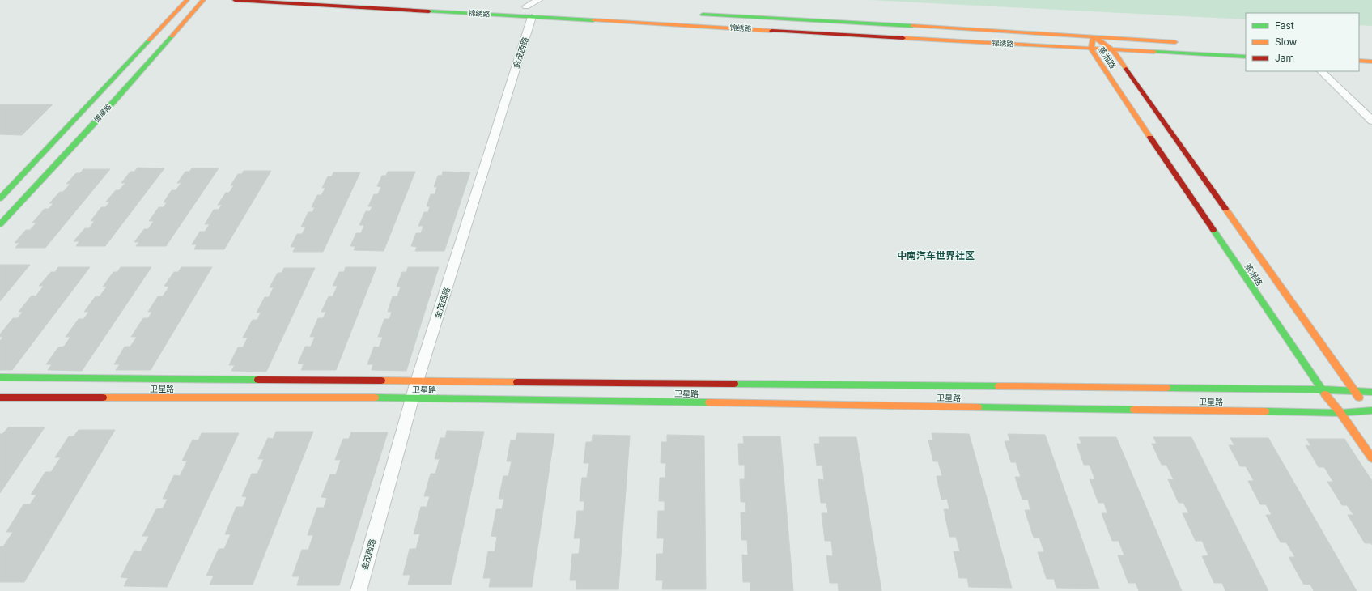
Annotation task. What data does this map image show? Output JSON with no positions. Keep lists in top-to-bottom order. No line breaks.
{"streets":{"street":["锦绣路","金茂西路","蒸湘路","博展路","卫星路"]},"crossings":[["锦绣路","金茂西路"],["锦绣路","蒸湘路"],["金茂西路","卫星路"],["蒸湘路","卫星路"]],"districts":["中南汽车世界社区"],"legend":["Fast","Slow","Jam"]}
